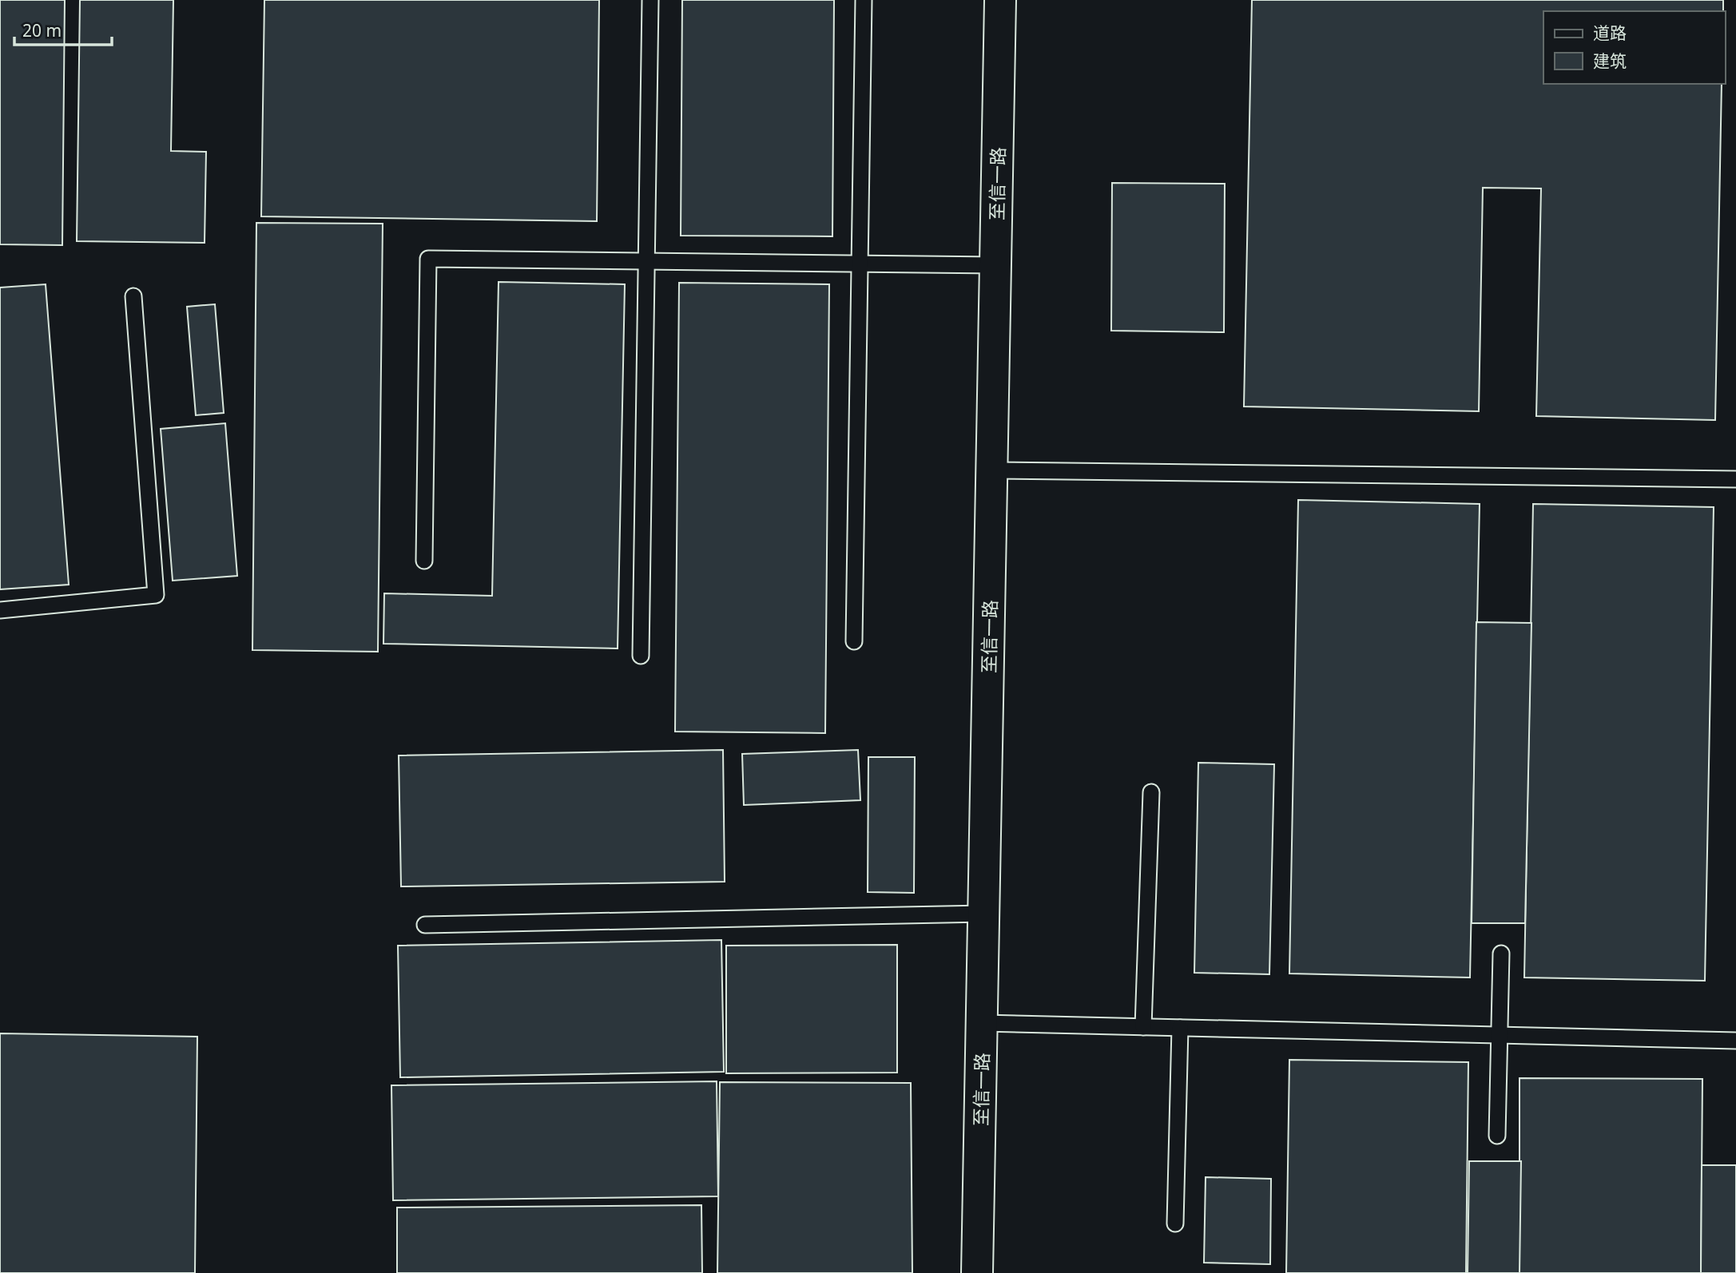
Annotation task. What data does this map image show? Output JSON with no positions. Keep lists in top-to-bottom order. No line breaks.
{"streets":{"street":["至信一路"]},"legend":["道路","建筑"],"scale_bar":"20 m"}
